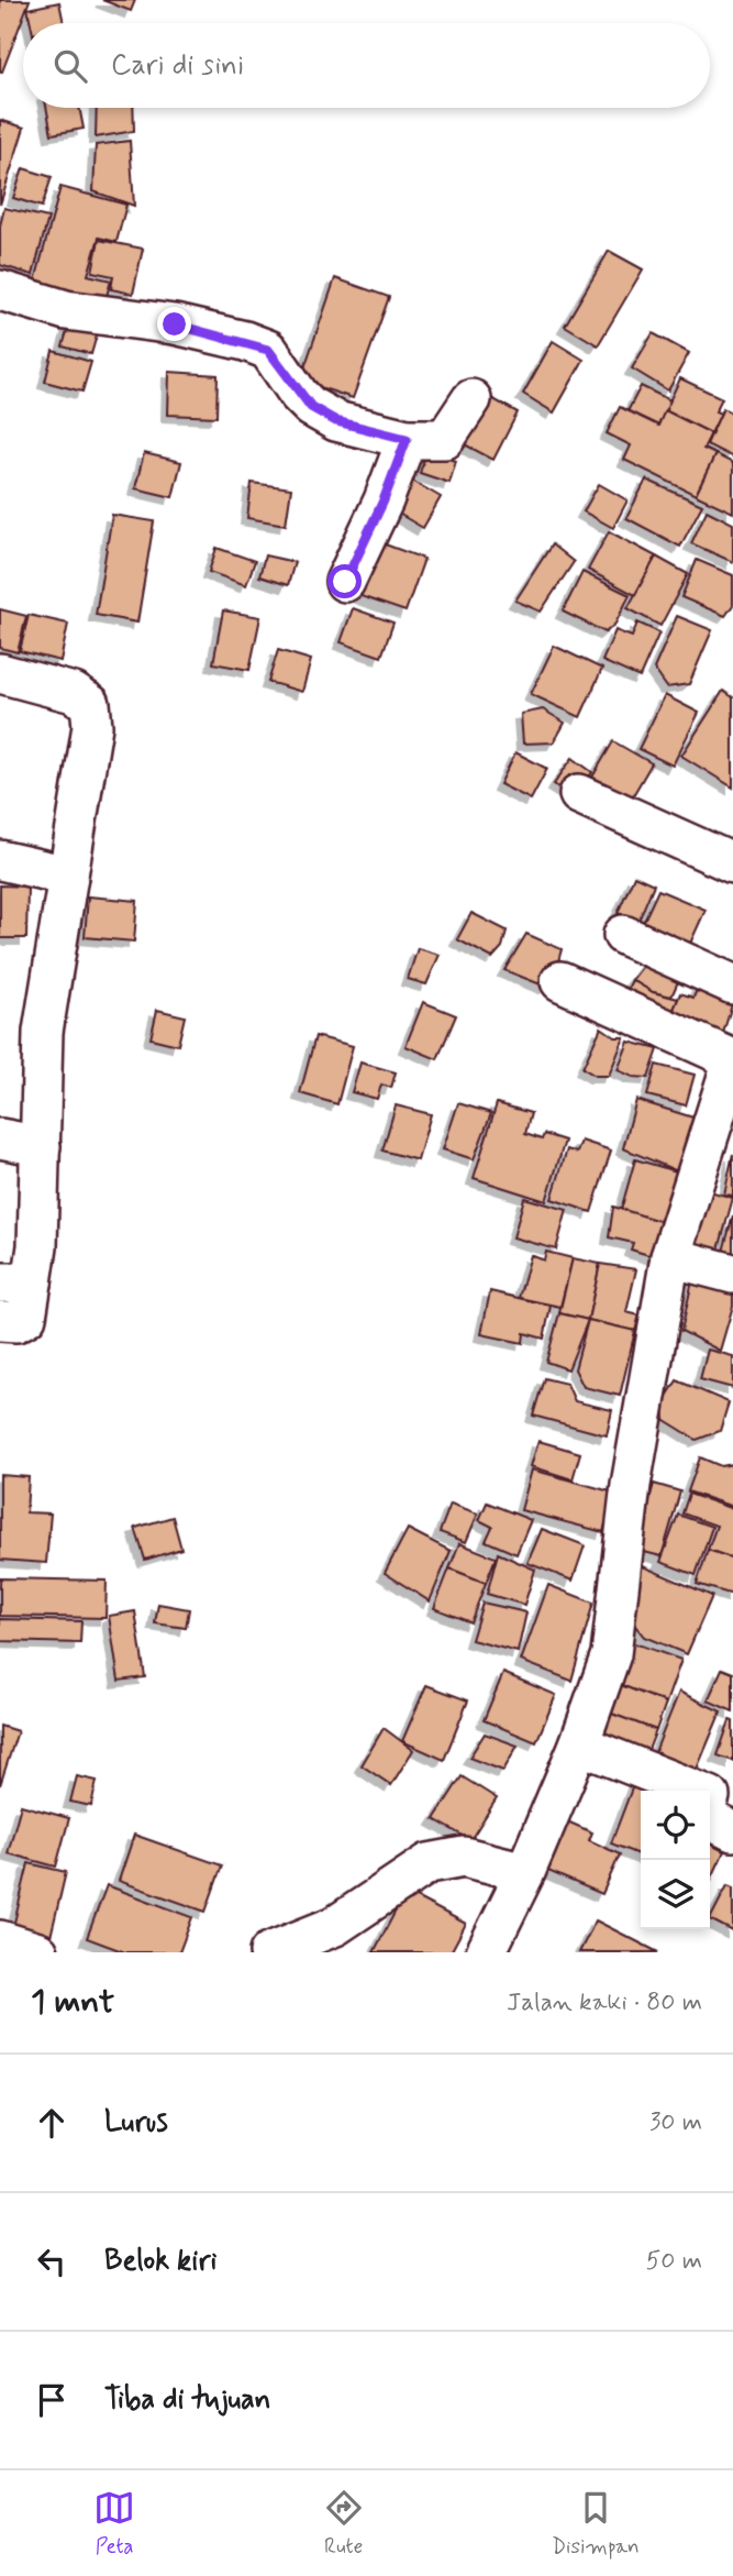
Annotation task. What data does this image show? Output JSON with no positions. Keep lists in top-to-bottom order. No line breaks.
{"page":{"search":"Cari di sini","heading":["1 mnt","Jalan kaki · 80 m"],"list":[["Lurus","30 m"],["Belok kiri","50 m"],"Tiba di tujuan"],"nav":["Peta","Rute","Disimpan"]}}
